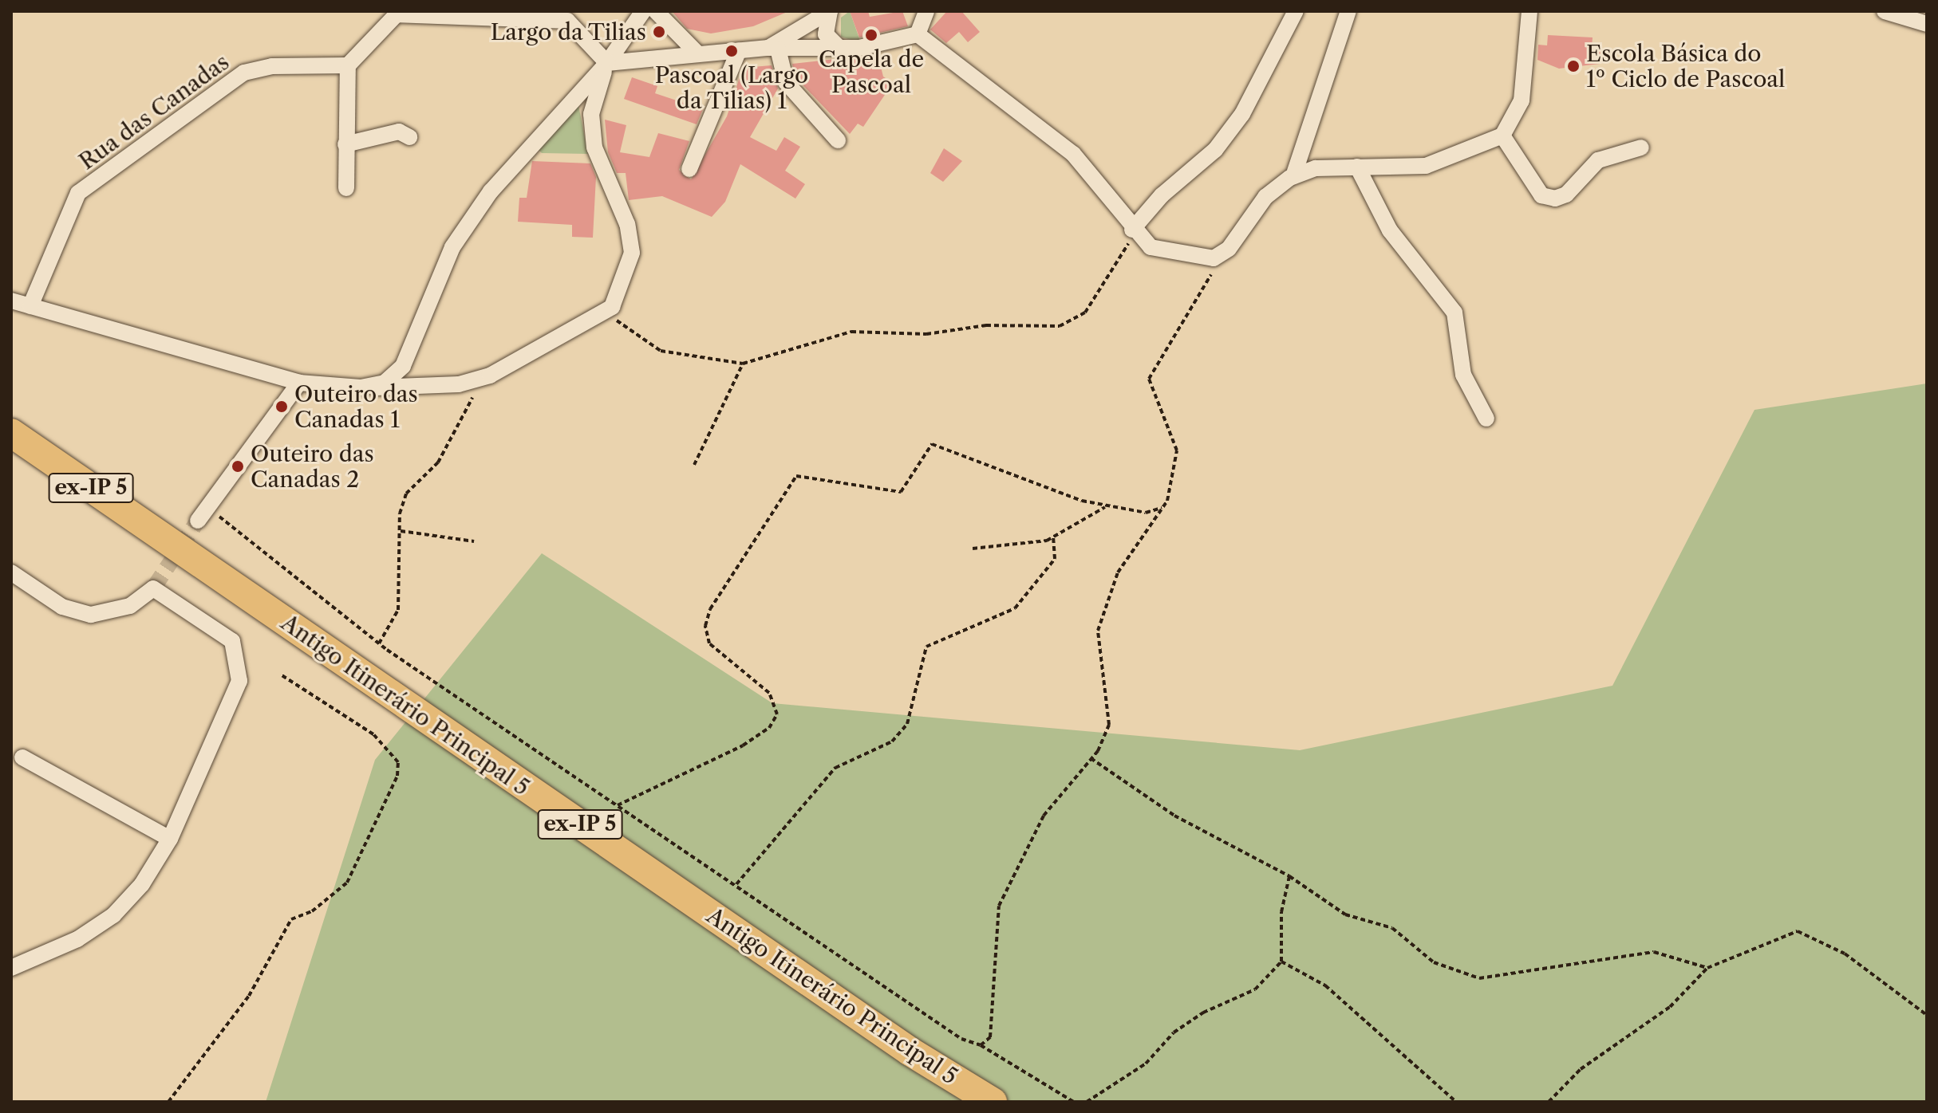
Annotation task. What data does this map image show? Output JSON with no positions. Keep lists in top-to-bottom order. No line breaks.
{"streets":{"highway":["ex-IP 5","Antigo Itinerário Principal 5"],"street":["Rua das Canadas"]},"places":["Largo da Tilias","Capela de Pascoal","Pascoal (Largo da Tilias) 1","Escola Básica do 1º Ciclo de Pascoal","Outeiro das Canadas 1","Outeiro das Canadas 2"]}
